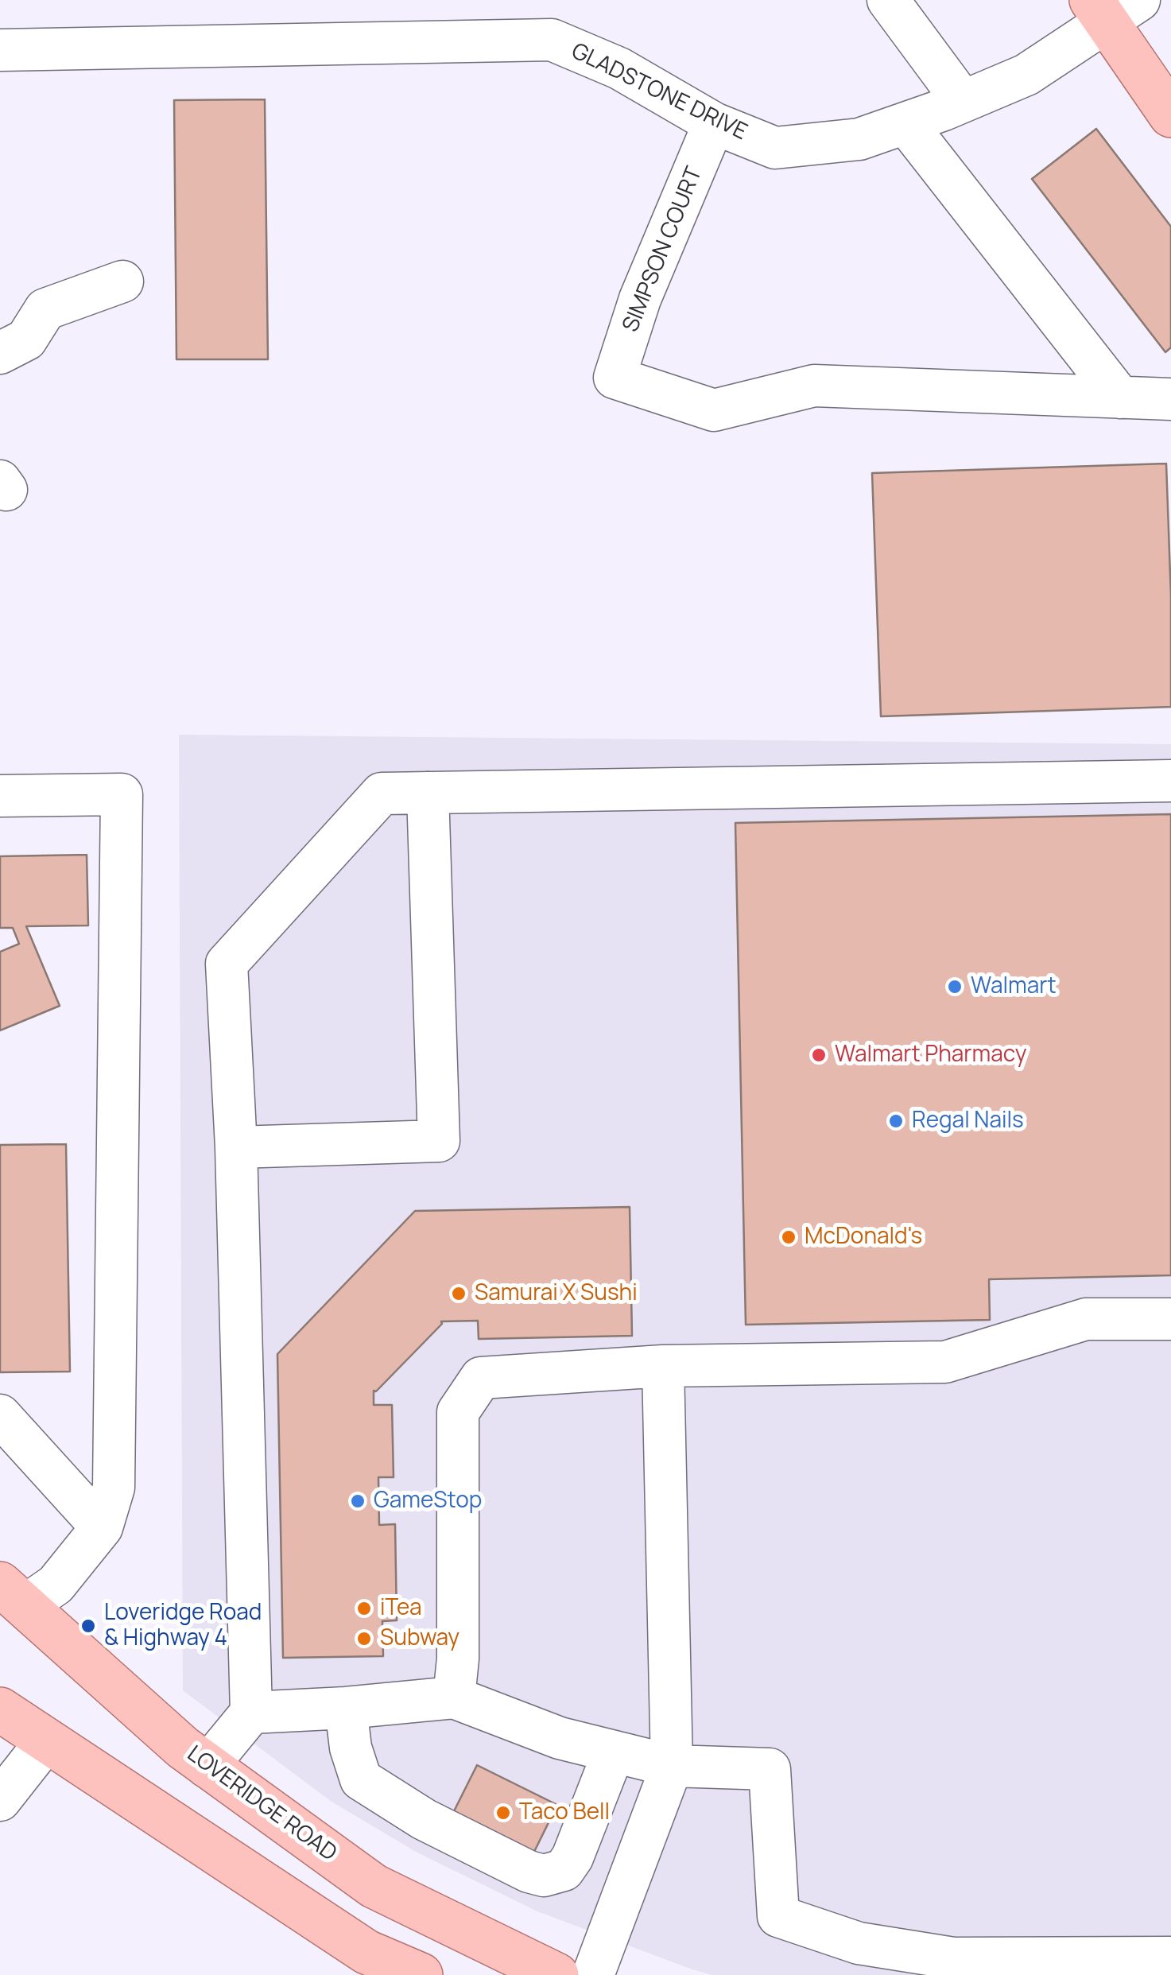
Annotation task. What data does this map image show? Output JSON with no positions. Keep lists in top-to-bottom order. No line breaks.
{"streets":{"main road":["LOVERIDGE ROAD"],"street":["GLADSTONE DRIVE","SIMPSON COURT"]},"crossings":[["GLADSTONE DRIVE","SIMPSON COURT"]],"places":["Walmart","Walmart Pharmacy","Regal Nails","McDonald's","Samurai X Sushi","GameStop","iTea","Loveridge Road & Highway 4","Subway","Taco Bell"]}
